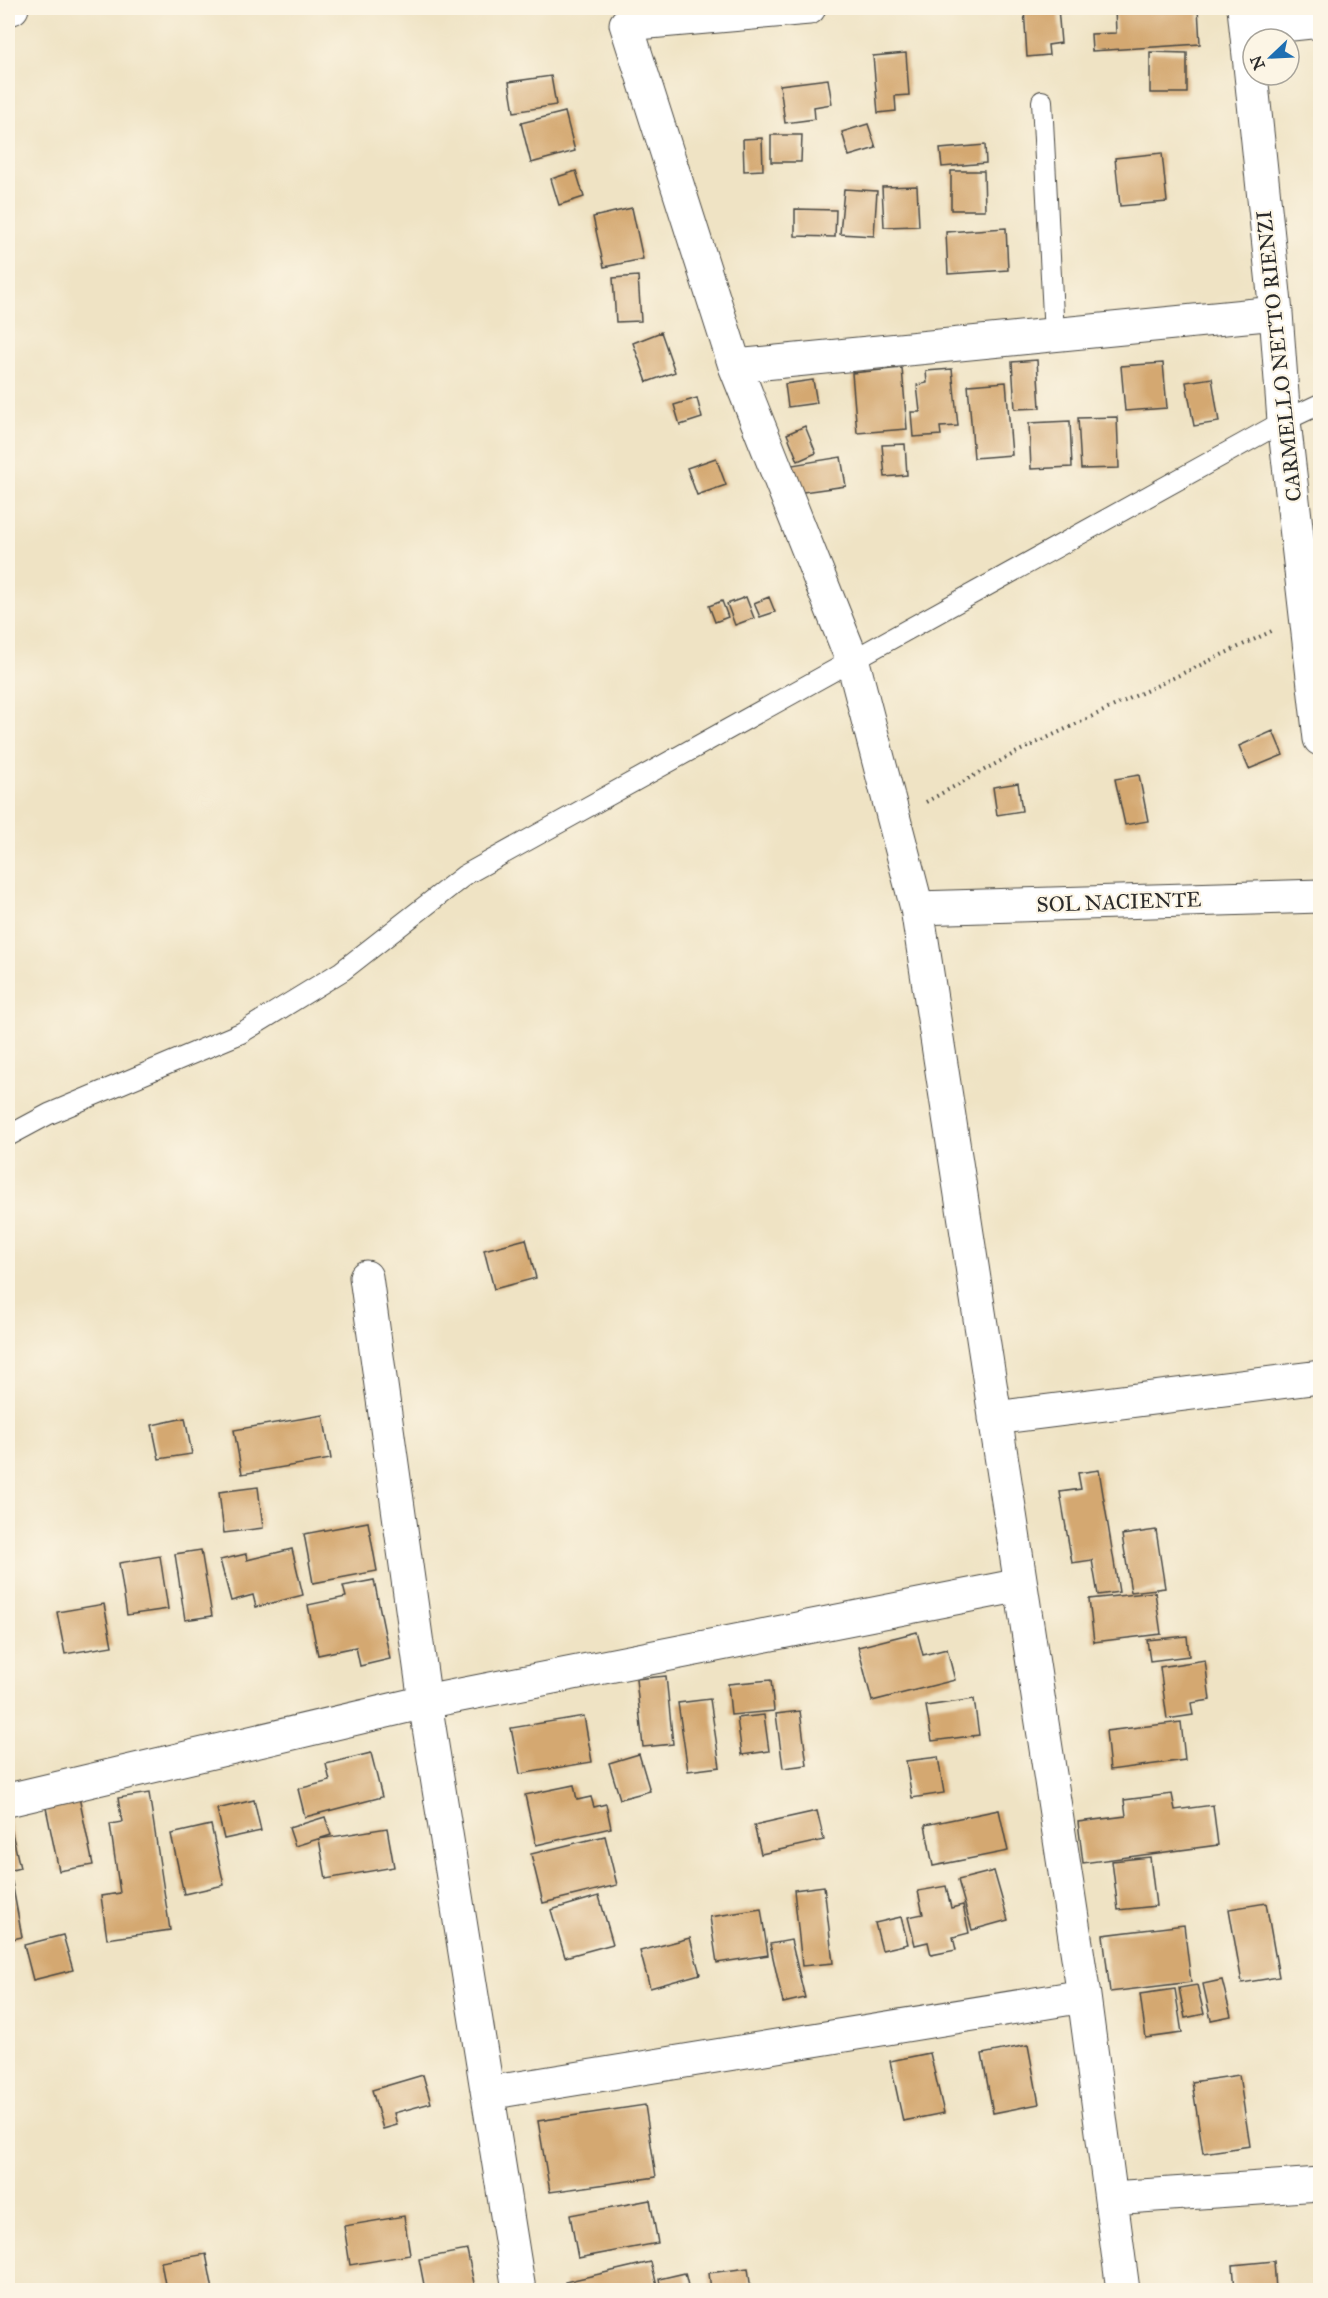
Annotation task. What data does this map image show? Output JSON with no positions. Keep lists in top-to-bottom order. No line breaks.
{"streets":{"street":["CARMELLO NETTO RIENZI","SOL NACIENTE"]},"north":"bottom left"}
